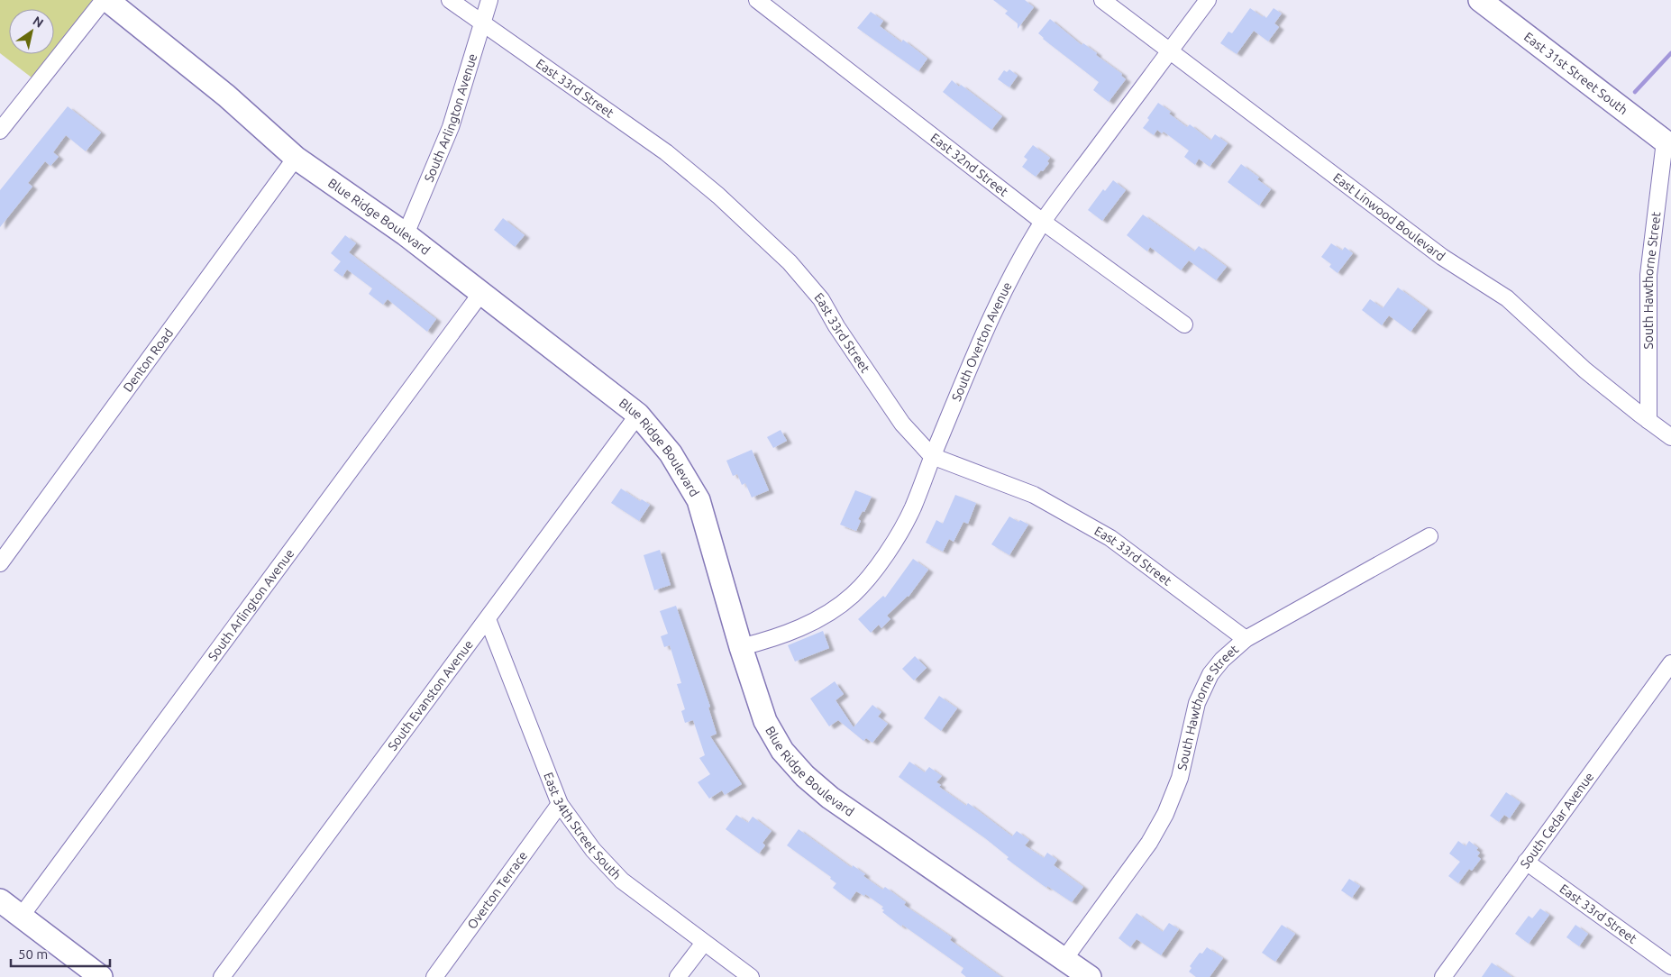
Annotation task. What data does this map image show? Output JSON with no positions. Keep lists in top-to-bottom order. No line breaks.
{"streets":{"street":["East 31st Street South","East 33rd Street","South Arlington Avenue","East 32nd Street","East Linwood Boulevard","Blue Ridge Boulevard","South Hawthorne Street","South Overton Avenue","Denton Road","South Evanston Avenue","South Cedar Avenue","East 34th Street South","Overton Terrace"]},"crossings":[["East 31st Street South","South Hawthorne Street"],["East 33rd Street","South Arlington Avenue"],["East 33rd Street","South Hawthorne Street"],["East 33rd Street","South Overton Avenue"],["East 33rd Street","South Cedar Avenue"],["South Arlington Avenue","Blue Ridge Boulevard"],["East 32nd Street","South Overton Avenue"],["East Linwood Boulevard","South Hawthorne Street"],["East Linwood Boulevard","South Overton Avenue"],["Blue Ridge Boulevard","South Hawthorne Street"],["Blue Ridge Boulevard","South Overton Avenue"],["Blue Ridge Boulevard","Denton Road"],["Blue Ridge Boulevard","South Evanston Avenue"],["South Evanston Avenue","East 34th Street South"],["East 34th Street South","Overton Terrace"]],"scale_bar":"50 m","north":"top right"}
